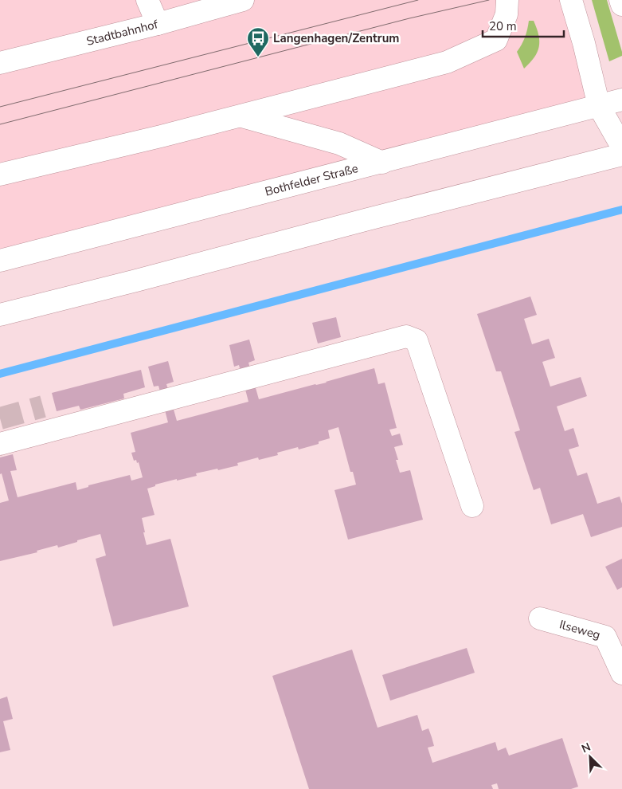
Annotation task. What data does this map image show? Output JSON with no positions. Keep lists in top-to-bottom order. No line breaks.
{"streets":{"main road":["Stadtbahnhof","Bothfelder Straße","Ilseweg"]},"places":{"bus stop":["Langenhagen/Zentrum"]},"scale_bar":"20 m","north":"top left"}
